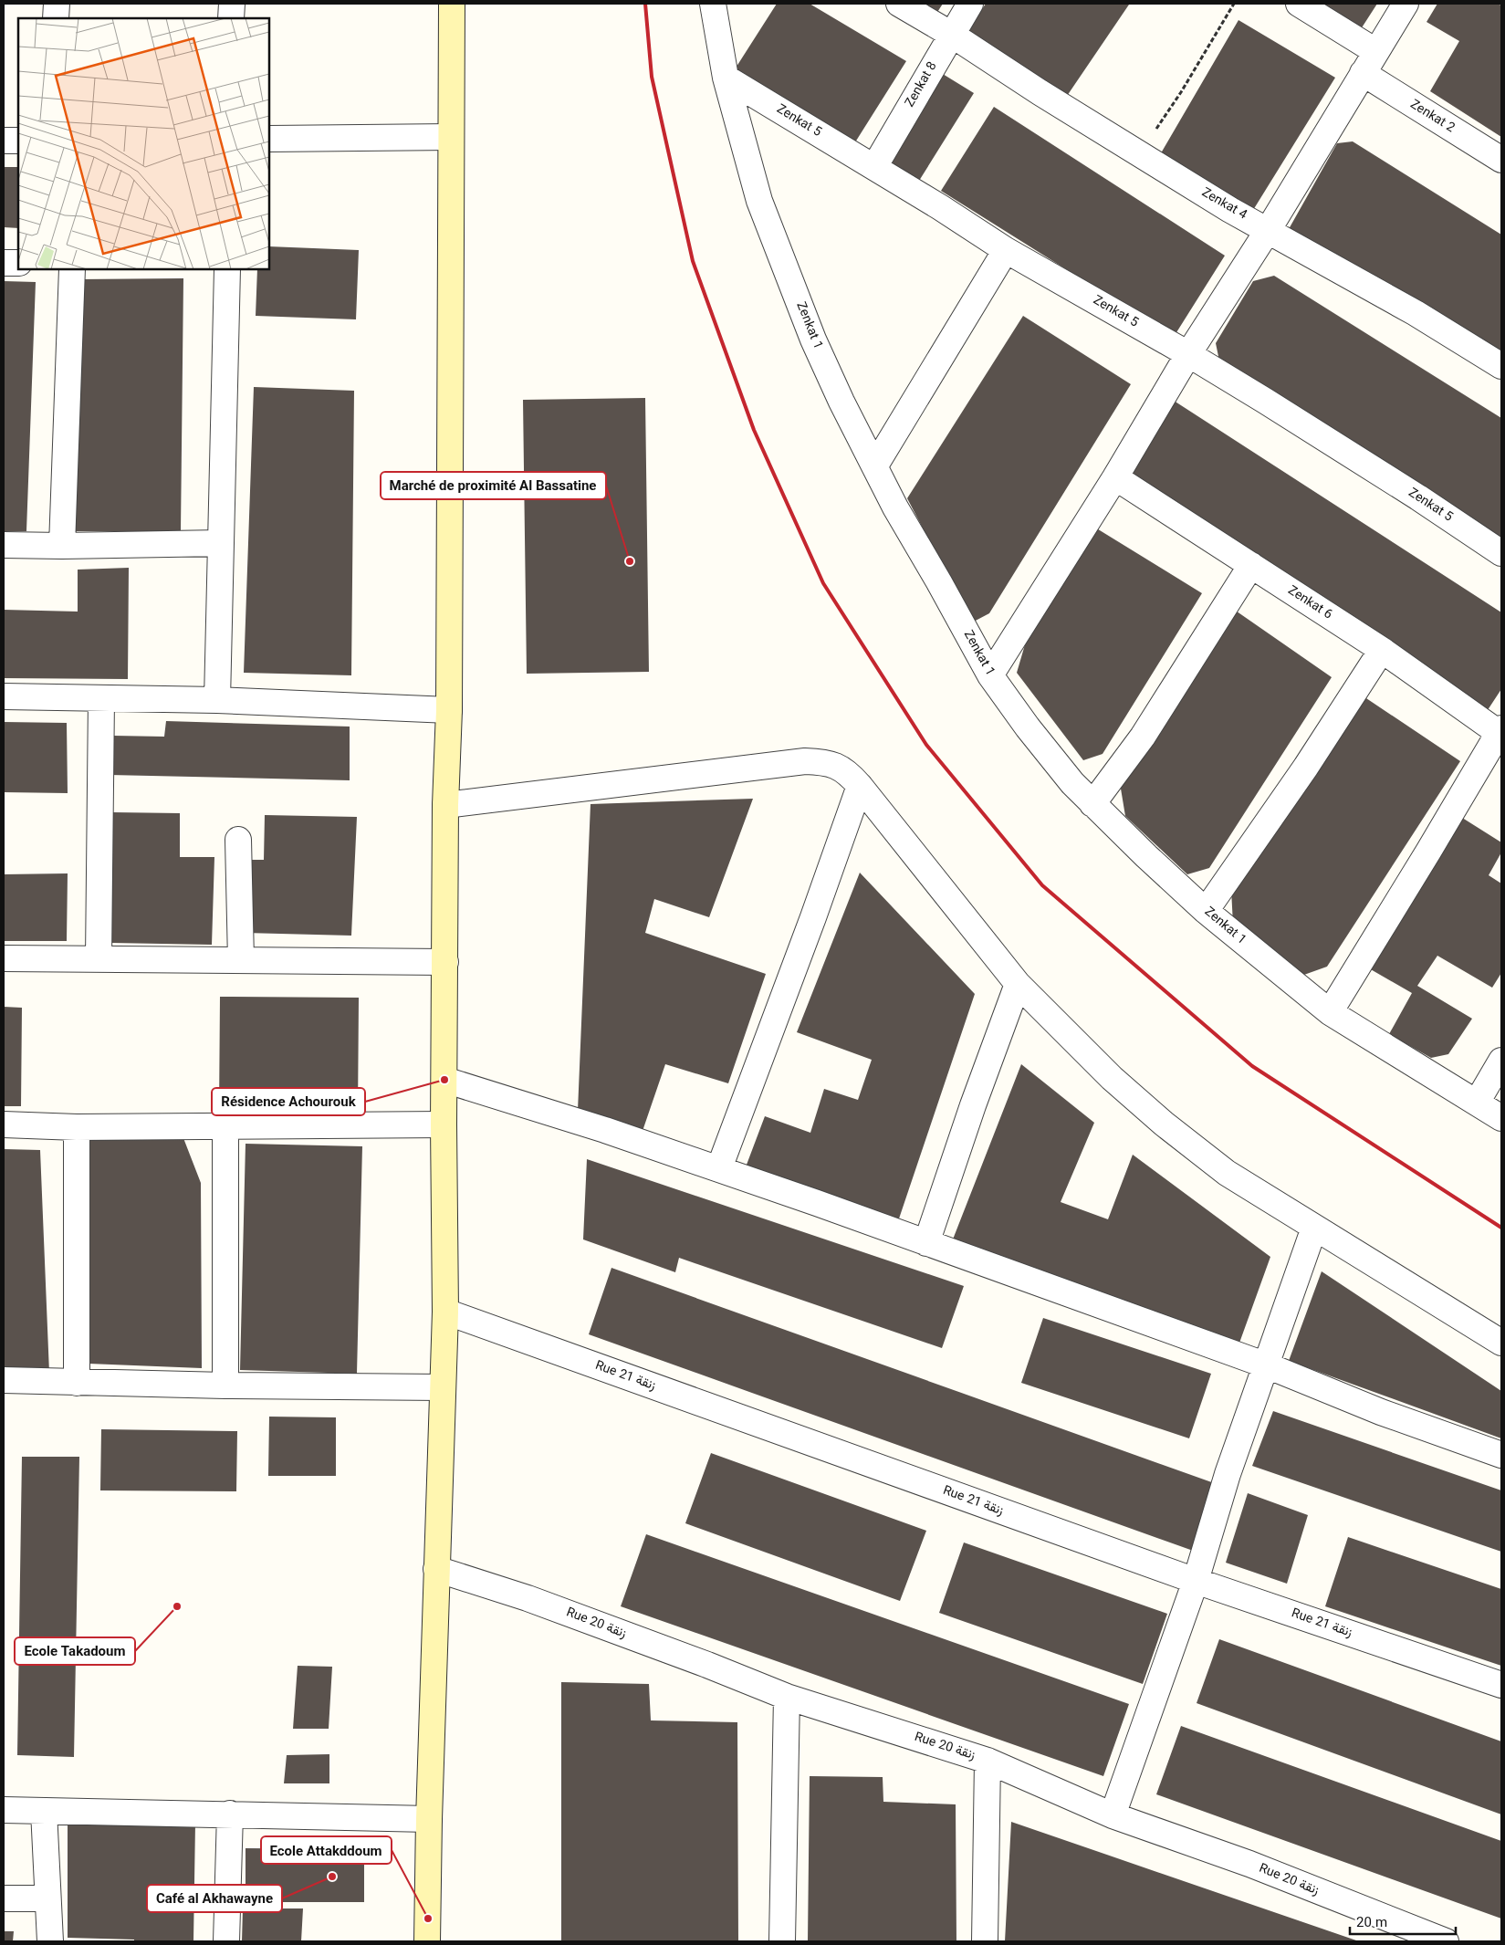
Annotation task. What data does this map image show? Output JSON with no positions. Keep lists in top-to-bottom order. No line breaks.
{"streets":{"street":["Zenkat 8","Zenkat 2","Zenkat 5","Zenkat 4","Zenkat 1","Zenkat 6","Rue 21 زنقة","Rue 20 زنقة"]},"crossings":[["Zenkat 8","Zenkat 5"],["Zenkat 8","Zenkat 4"],["Zenkat 5","Zenkat 1"]],"places":["Marché de proximité Al Bassatine","Résidence Achourouk","Ecole Takadoum","Café al Akhawayne","Ecole Attakddoum"],"scale_bar":"20 m"}
